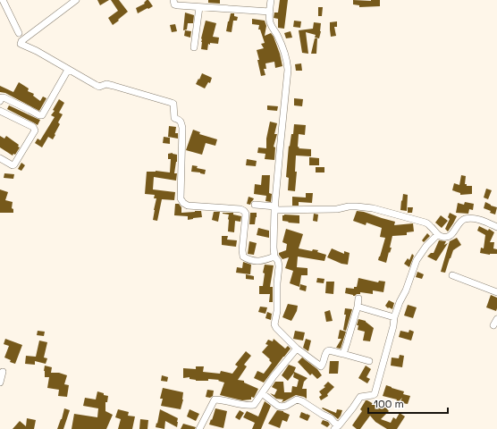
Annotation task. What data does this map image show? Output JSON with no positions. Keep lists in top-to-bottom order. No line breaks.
{"scale_bar":"100 m"}
